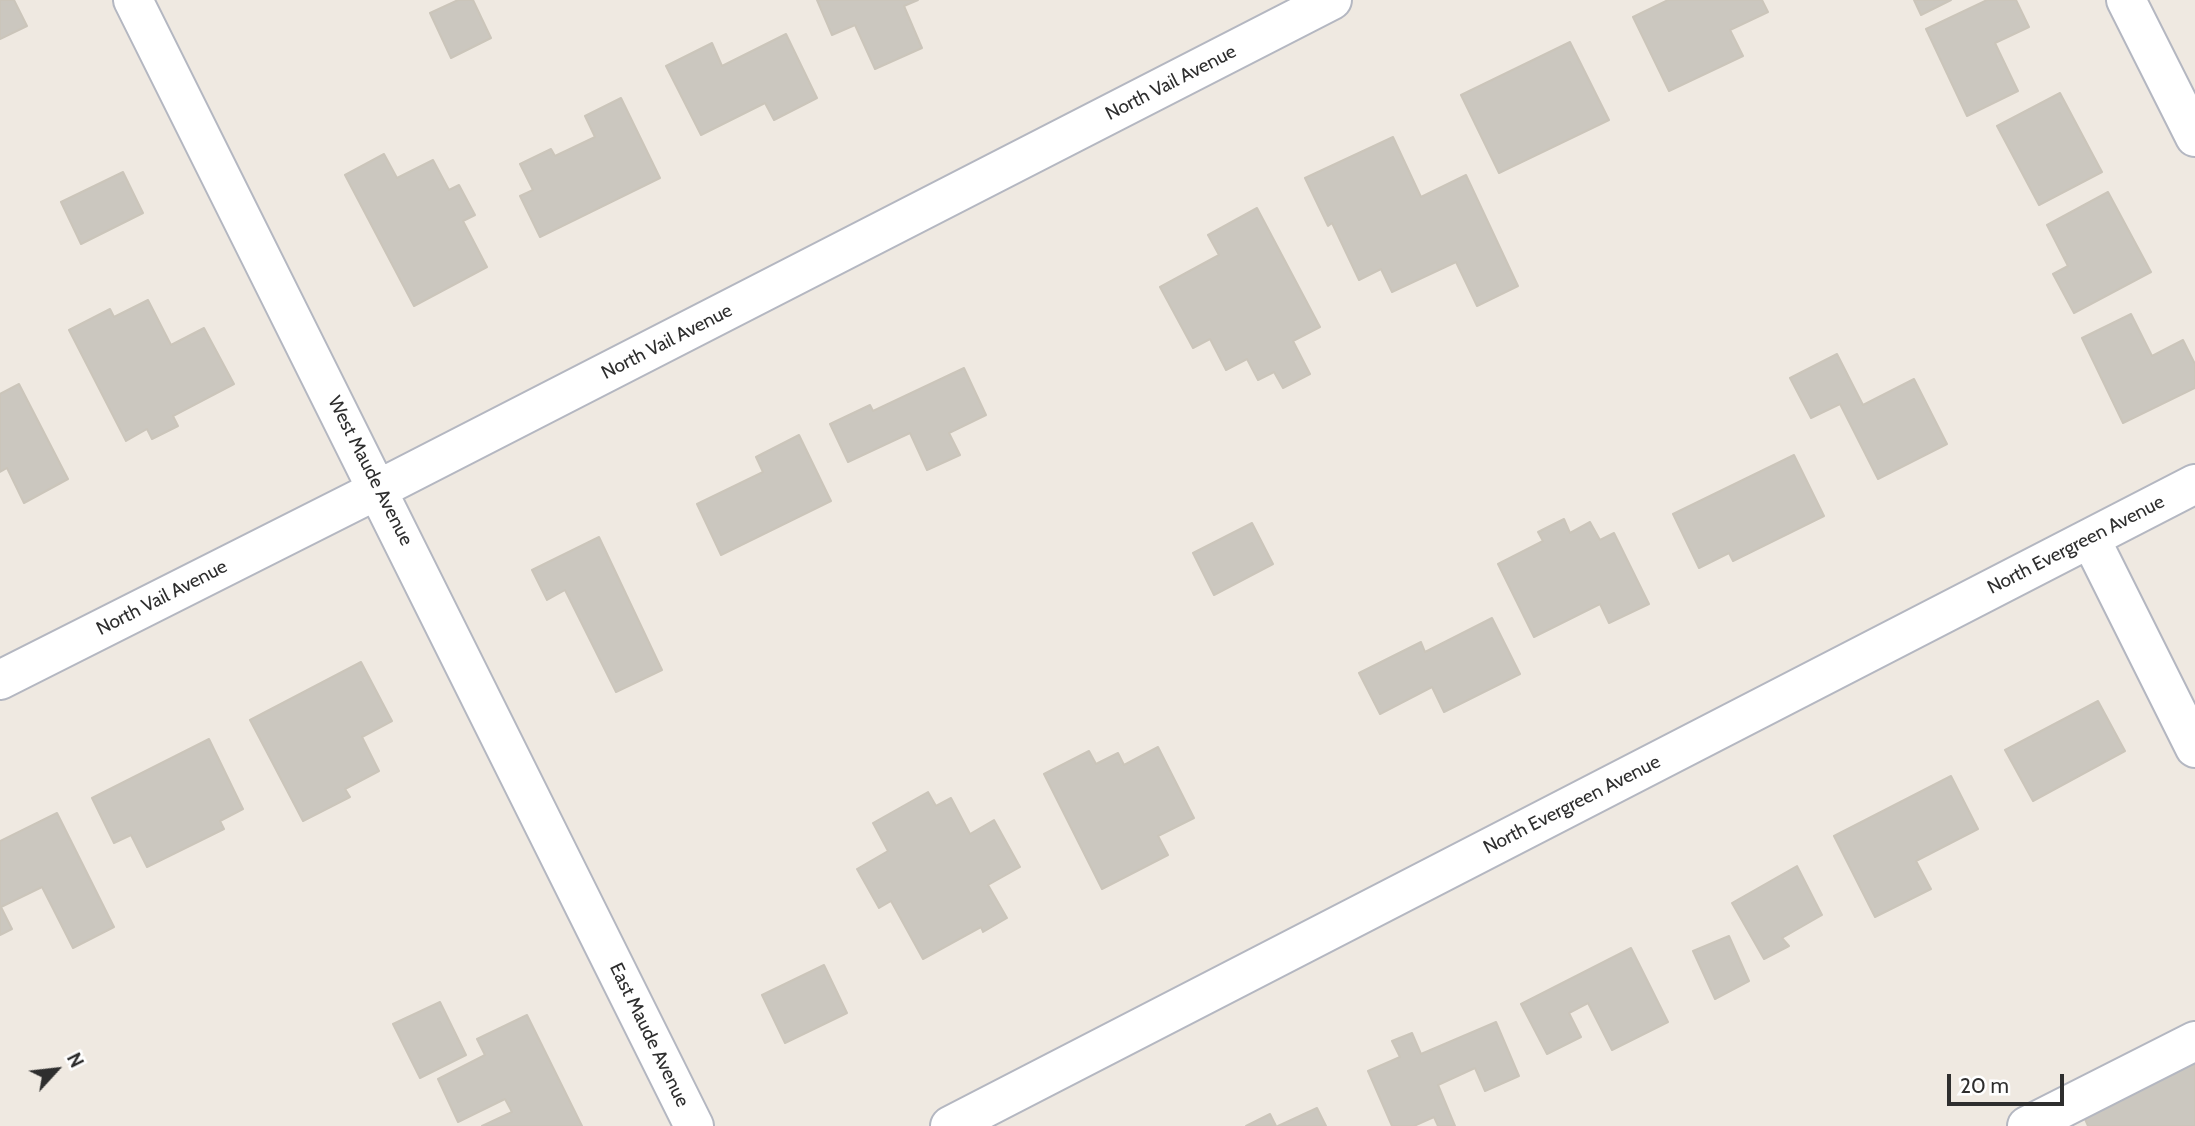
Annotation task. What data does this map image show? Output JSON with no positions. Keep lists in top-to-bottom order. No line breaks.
{"streets":{"street":["North Vail Avenue","West Maude Avenue","North Evergreen Avenue","East Maude Avenue"]},"crossings":[["North Vail Avenue","West Maude Avenue"],["West Maude Avenue","East Maude Avenue"]],"scale_bar":"20 m","north":"top right"}
